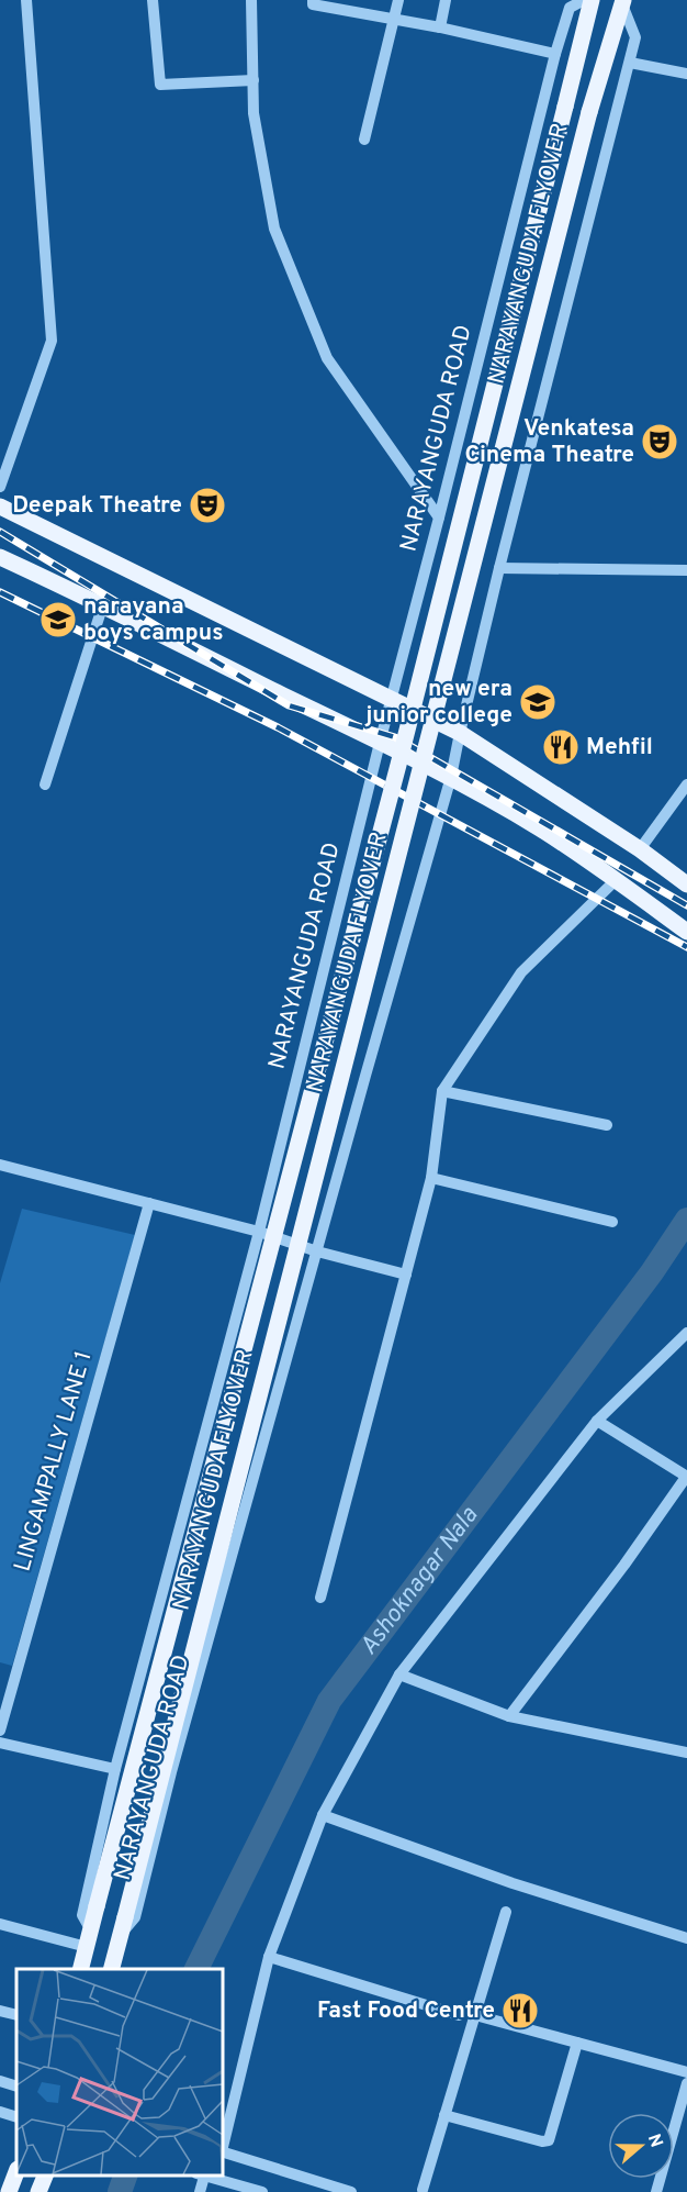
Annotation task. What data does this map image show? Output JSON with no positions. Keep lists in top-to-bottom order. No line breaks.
{"streets":{"main road":["NARAYANGUDA FLYOVER"],"street":["NARAYANGUDA ROAD","LINGAMPALLY LANE 1"]},"crossings":[["NARAYANGUDA FLYOVER","NARAYANGUDA ROAD"]],"water":["Ashoknagar Nala"],"places":{"theatre":["Venkatesa Cinema Theatre","Deepak Theatre"],"school or university":["narayana boys campus","new era junior college"],"restaurant":["Mehfil","Fast Food Centre"]},"north":"right"}
